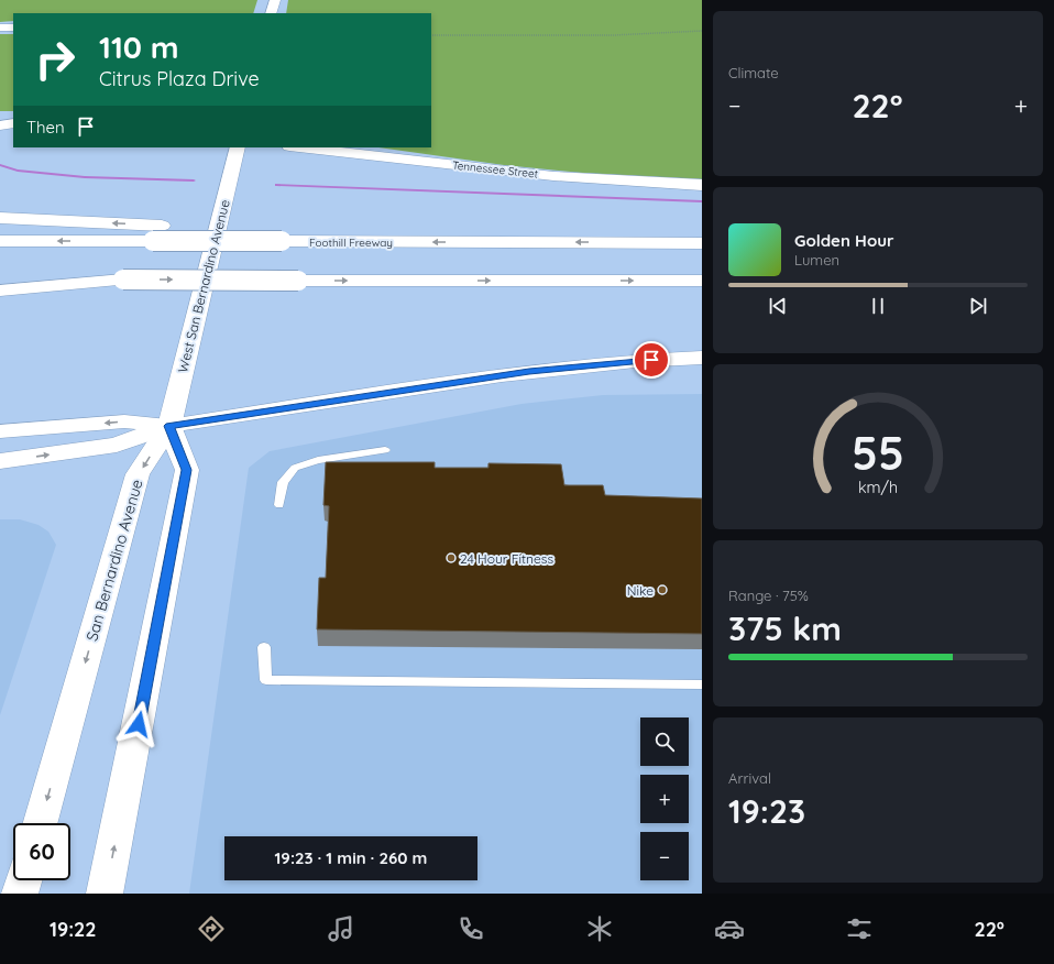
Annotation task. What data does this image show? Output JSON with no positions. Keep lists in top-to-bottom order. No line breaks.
{"streets":{"main road":["Tennessee Street","Foothill Freeway","West San Bernardino Avenue","San Bernardino Avenue"]},"crossings":[["West San Bernardino Avenue","San Bernardino Avenue"]],"places":["24 Hour Fitness","Nike"],"page":{"tile":["Climate",["Range · 75%","375 km"],["Arrival","19:23"]],"turn":["110 m","Citrus Plaza Drive"],"heat":["−","22°","+"],"then":"Then","song":["Golden Hour","Lumen"],"map_buttons":["+","−"],"limit":"60","trip":"19:23 · 1 min · 260 m","tabs":["19:22","22°"],"gauge":["55","km/h"]}}
